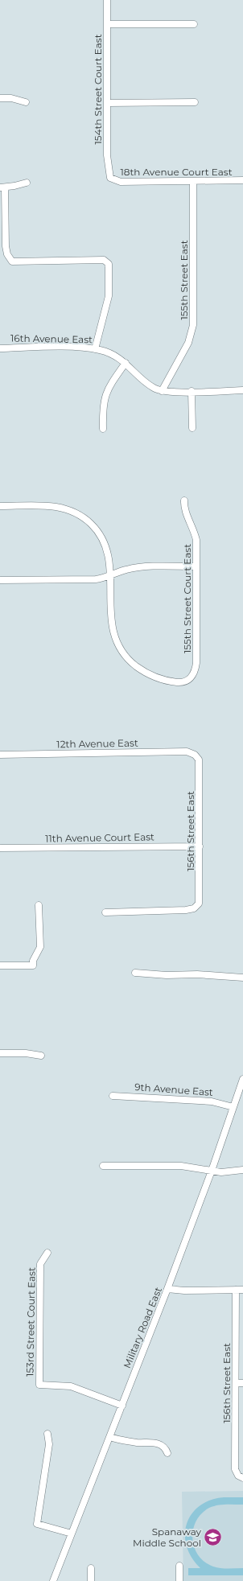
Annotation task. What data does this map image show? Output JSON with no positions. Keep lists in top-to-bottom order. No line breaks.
{"streets":{"street":["154th Street Court East","18th Avenue Court East","155th Street East","16th Avenue East","155th Street Court East","12th Avenue East","156th Street East","11th Avenue Court East","9th Avenue East","153rd Street Court East","Military Road East"]},"crossings":[["154th Street Court East","18th Avenue Court East"],["18th Avenue Court East","155th Street East"],["155th Street East","16th Avenue East"],["12th Avenue East","156th Street East"],["156th Street East","11th Avenue Court East"],["9th Avenue East","Military Road East"],["153rd Street Court East","Military Road East"]],"places":{"school or university":["Spanaway Middle School"]}}
